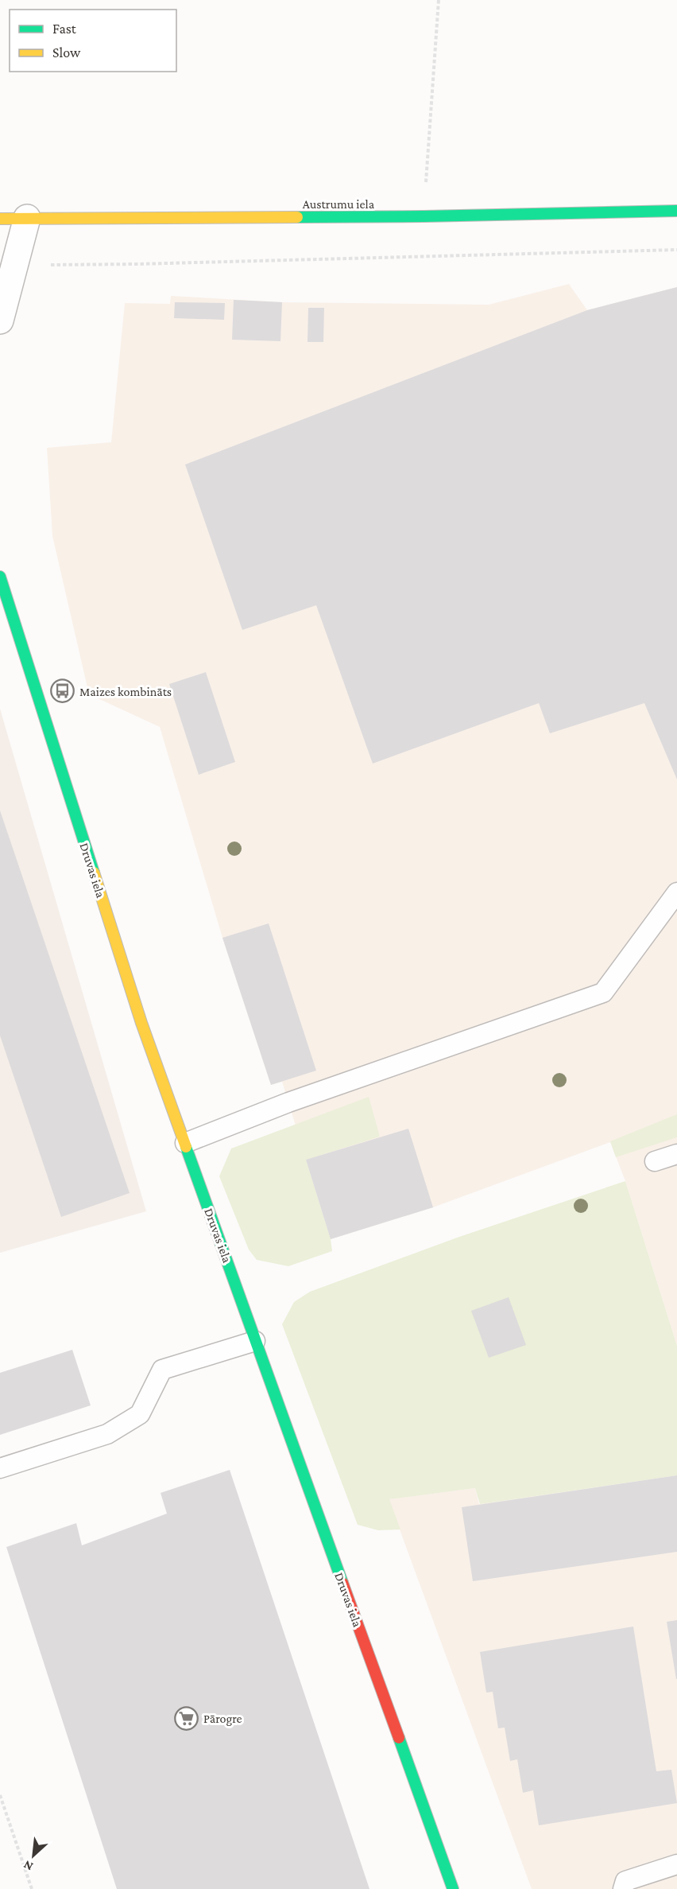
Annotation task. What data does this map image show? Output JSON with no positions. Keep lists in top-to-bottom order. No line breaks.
{"streets":{"street":["Austrumu iela","Druvas iela"]},"places":{"bus stop":["Maizes kombināts"],"supermarket":["Pārogre"]},"legend":["Fast","Slow"],"north":"bottom left"}
